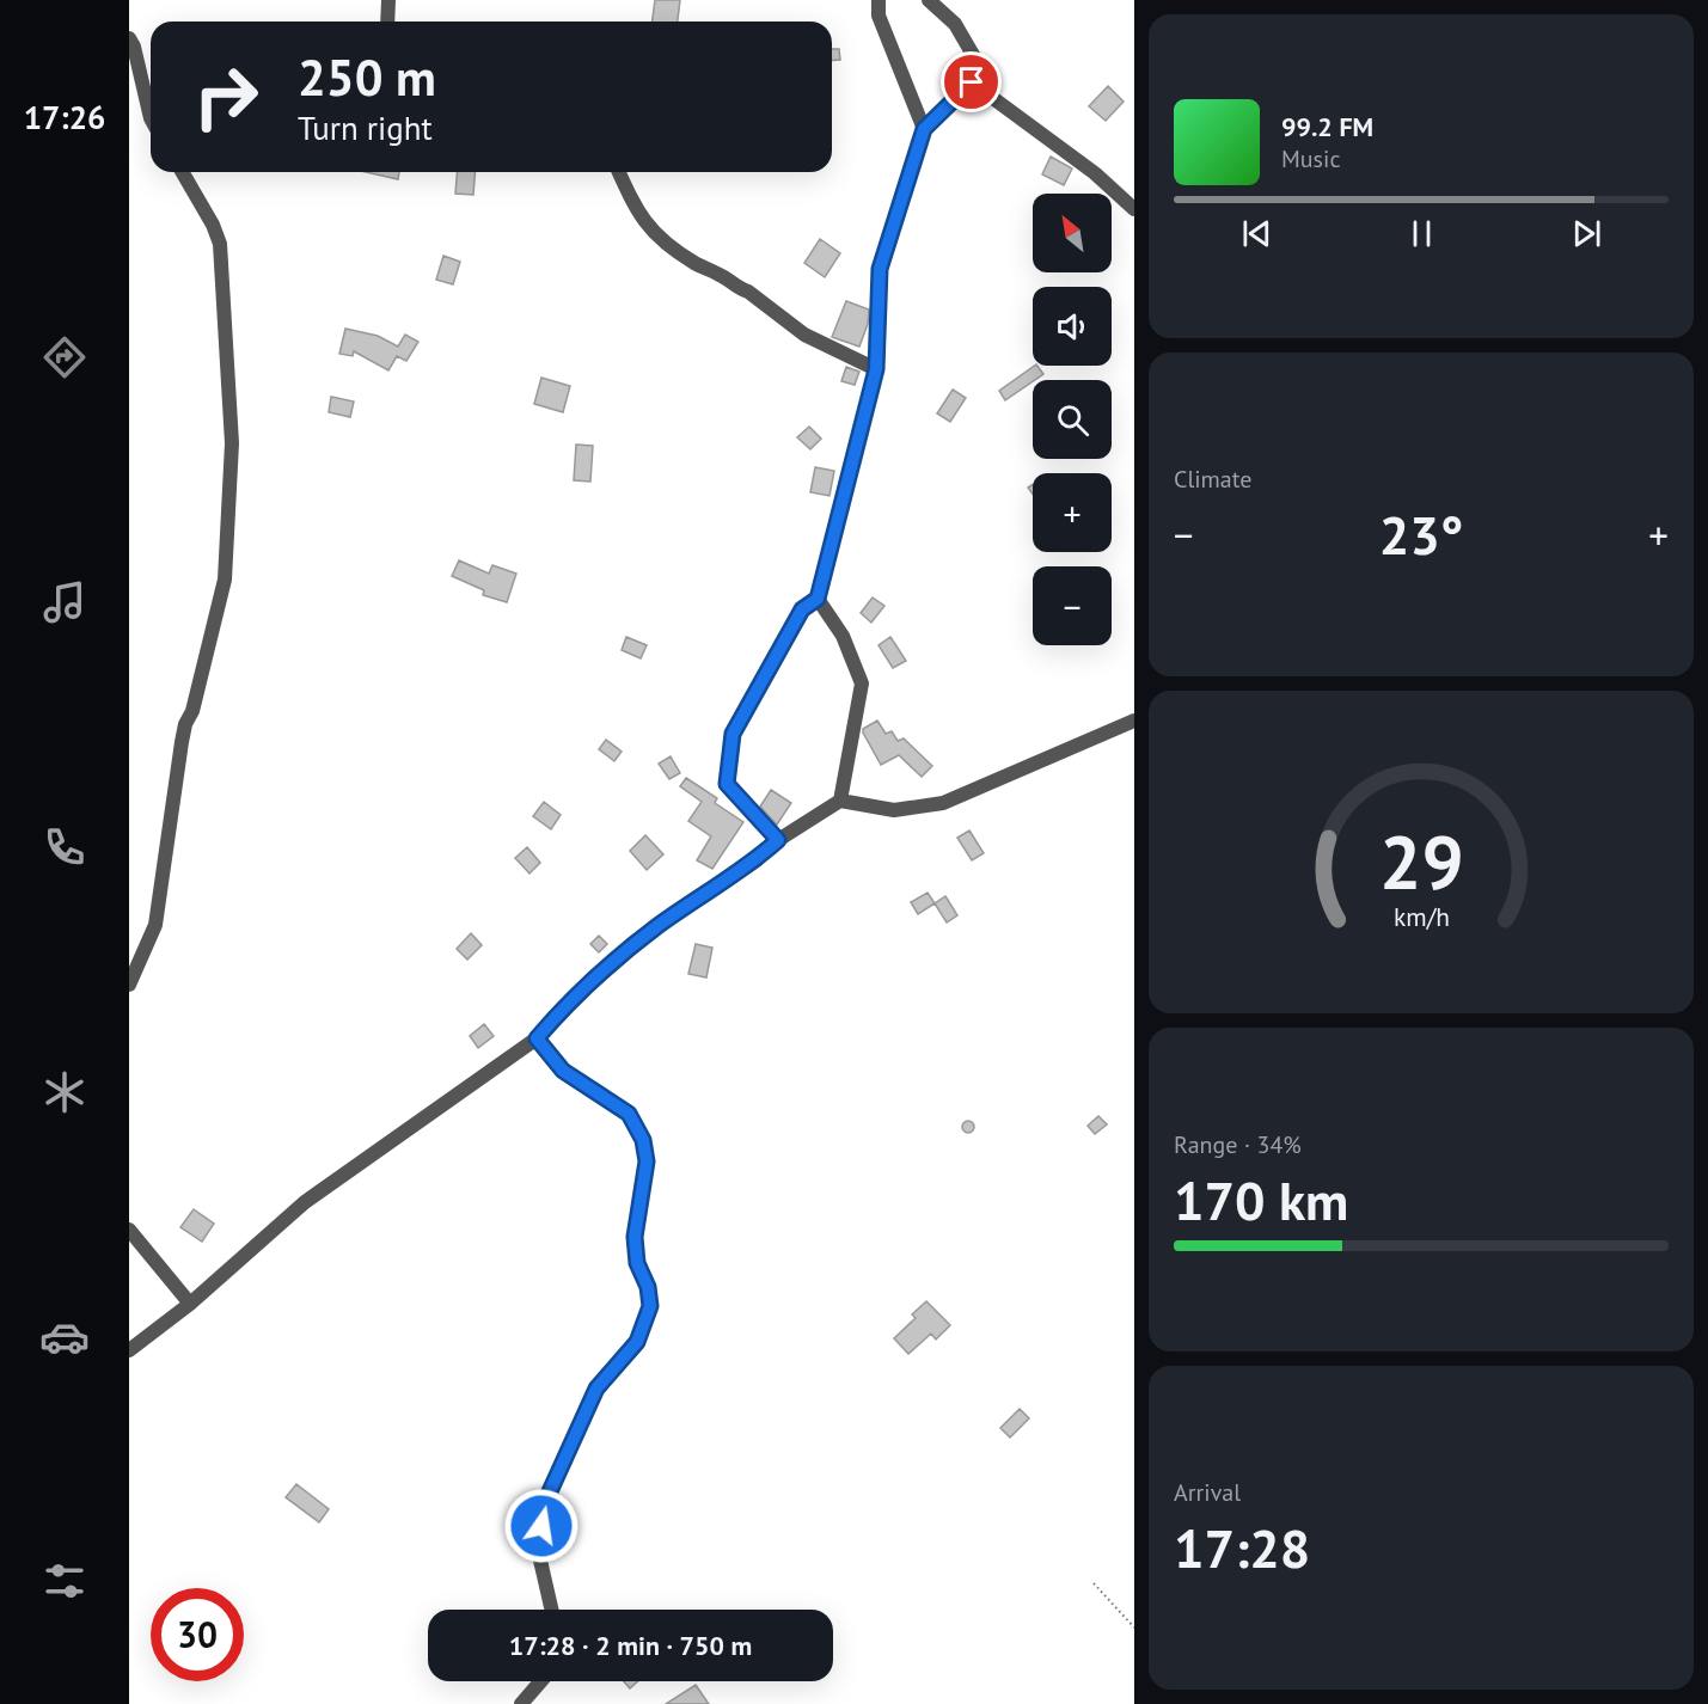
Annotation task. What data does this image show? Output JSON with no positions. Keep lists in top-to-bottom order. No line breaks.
{"north":"top left","page":{"tabs":"17:26","turn":["250 m","Turn right"],"song":["99.2 FM","Music"],"map_buttons":["+","−"],"tile":["Climate",["Range · 34%","170 km"],["Arrival","17:28"]],"heat":["−","23°","+"],"limit":"30","trip":"17:28 · 2 min · 750 m","gauge":["29","km/h"]}}
